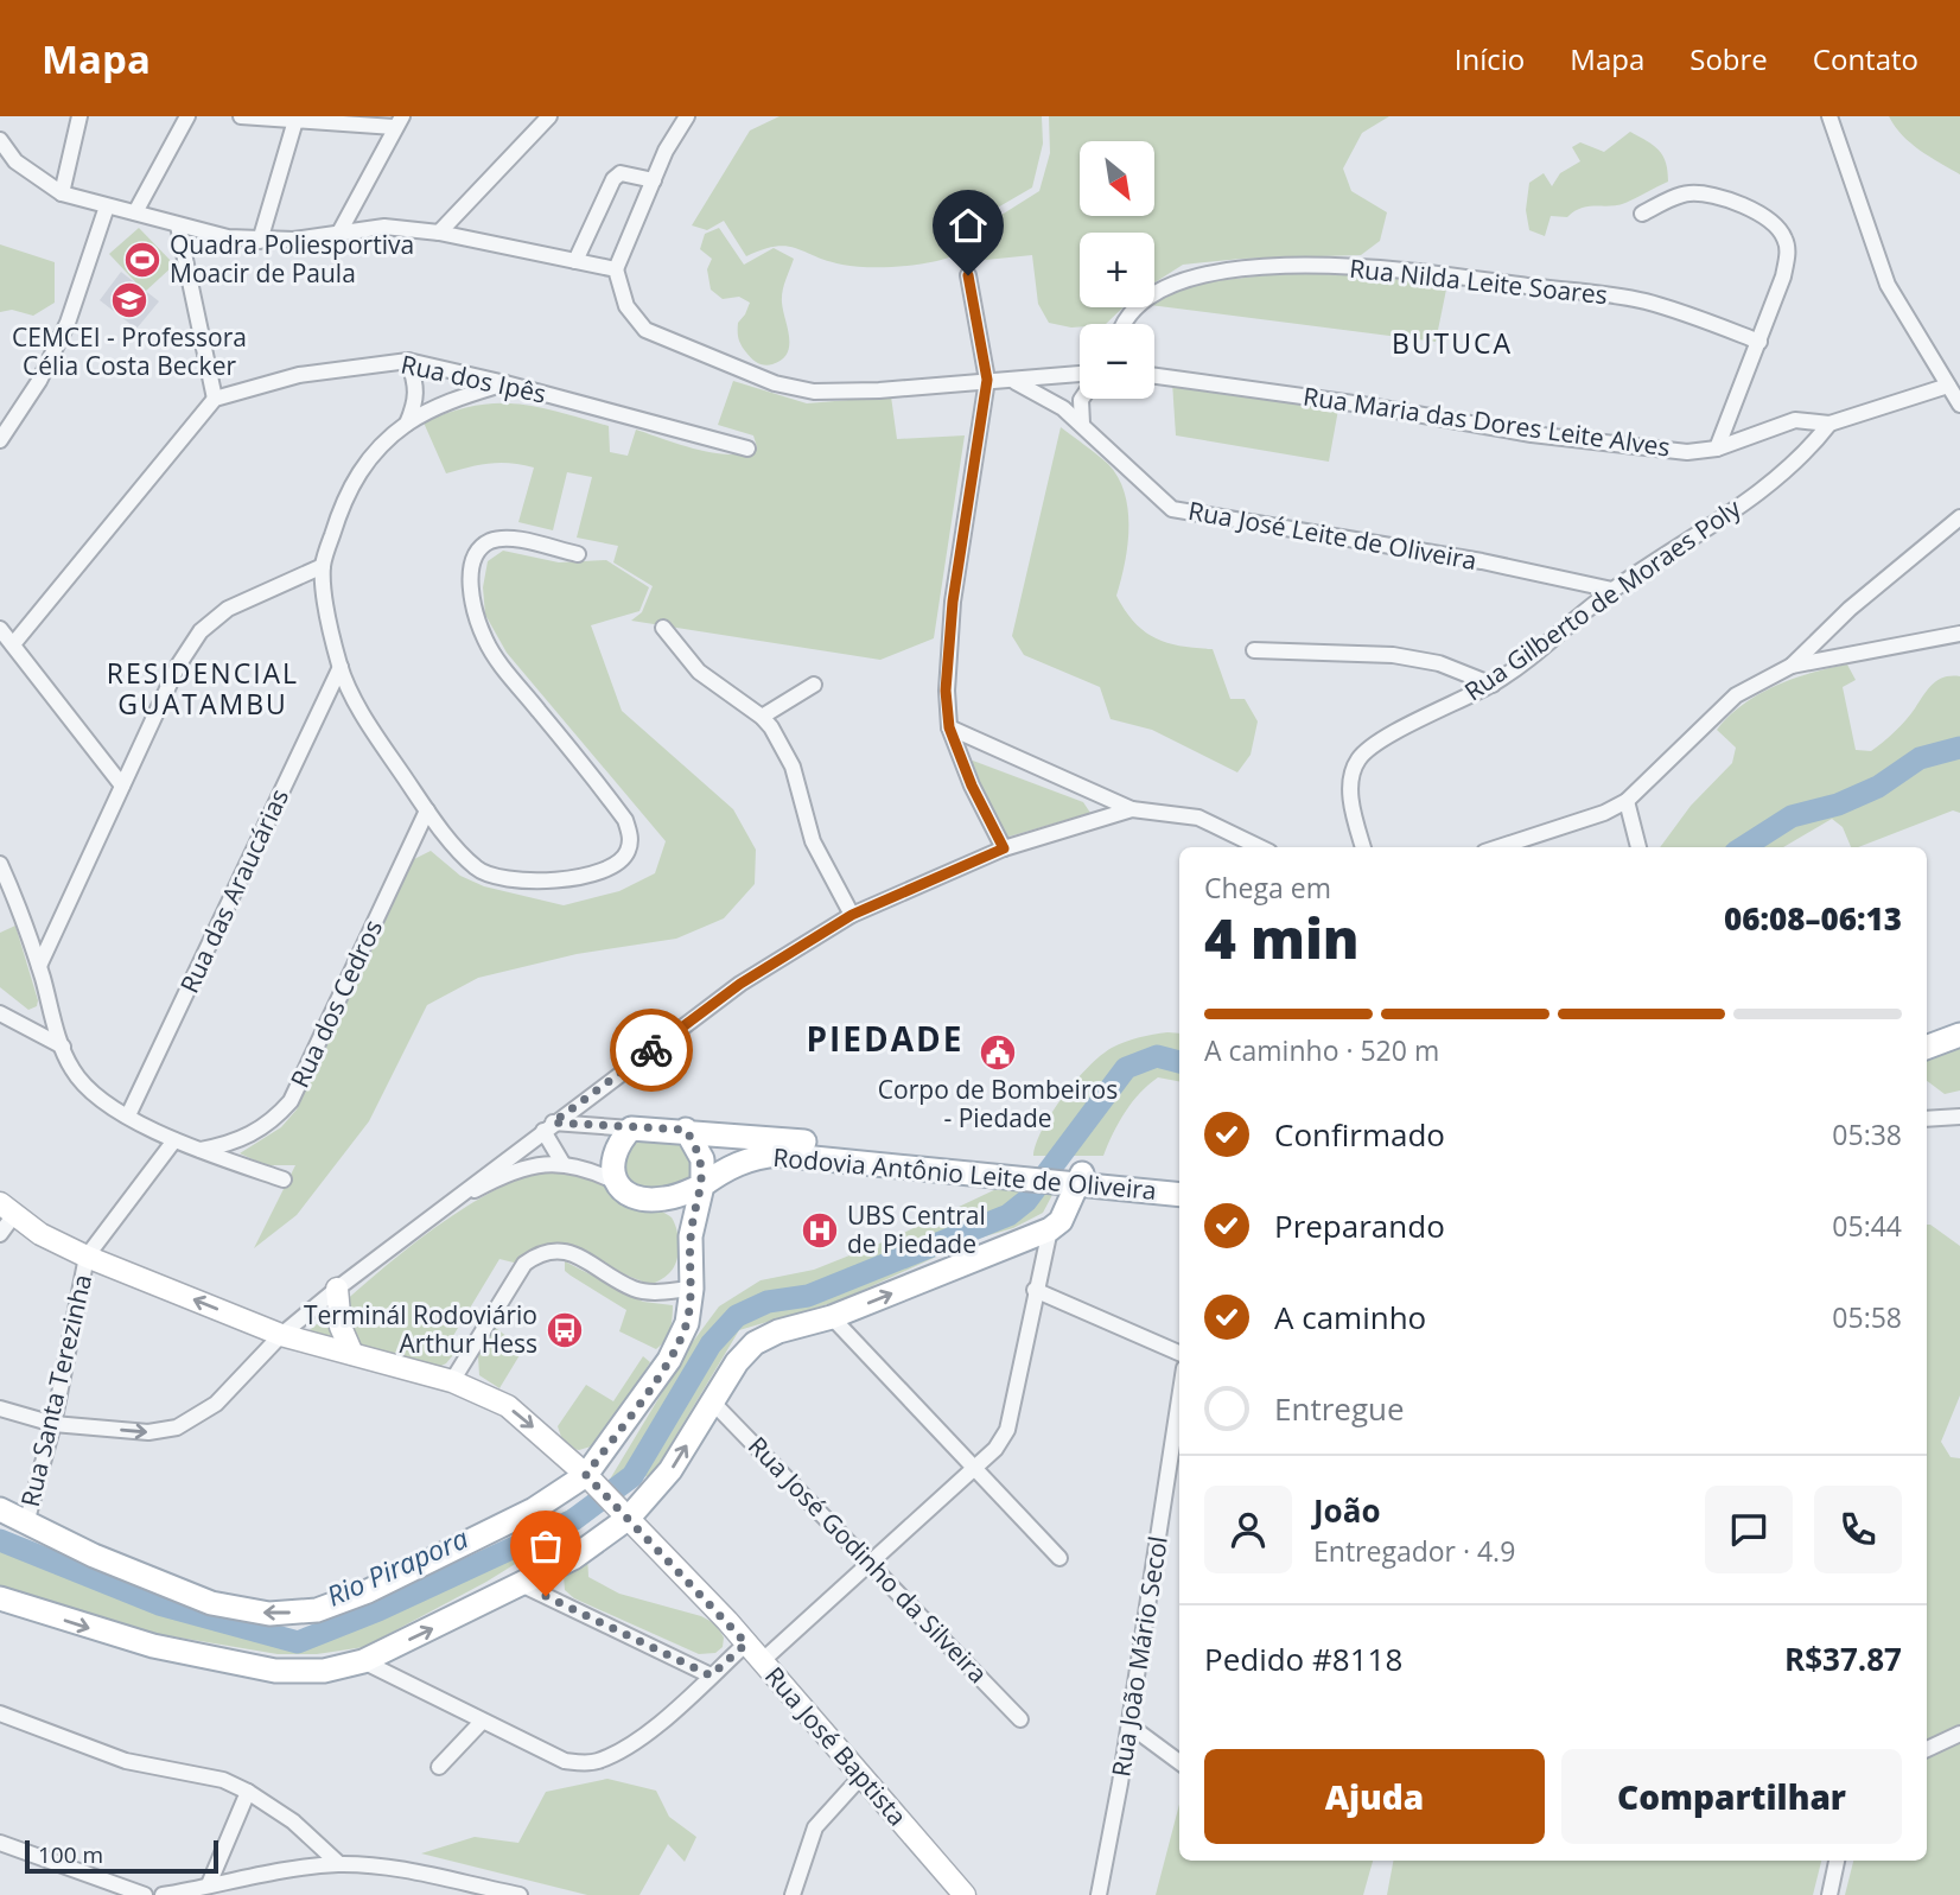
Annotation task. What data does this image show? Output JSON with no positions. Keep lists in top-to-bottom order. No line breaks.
{"streets":{"main road":["Rodovia Antônio Leite de Oliveira"],"street":["Rua Nilda Leite Soares","Rua dos Ipês","Rua Maria das Dores Leite Alves","Rua José Leite de Oliveira","Rua Gilberto de Moraes Poly","Rua das Araucárias","Rua dos Cedros","Rua Santa Terezinha","Rua José Godinho da Silveira","Rua João Mário Secol","Rua José Baptista"]},"crossings":[["Rua Maria das Dores Leite Alves","Rua Gilberto de Moraes Poly"],["Rua José Leite de Oliveira","Rua Gilberto de Moraes Poly"],["Rua Santa Terezinha","Rua José Baptista"]],"districts":["BUTUCA","RESIDENCIAL GUATAMBU","PIEDADE"],"water":["Rio Pirapora"],"places":{"sports":["Quadra Poliesportiva Moacir de Paula"],"school or university":["CEMCEI - Professora Célia Costa Becker"],"public building":["Corpo de Bombeiros - Piedade"],"hospital":["UBS Central de Piedade"],"bus stop":["Terminál Rodoviário Arthur Hess"]},"scale_bar":"100 m","north":"bottom right","page":{"header":"Mapa","nav":["Início","Mapa","Sobre","Contato"],"map_buttons":["+","−"],"heading":["4 min","Chega em","06:08–06:13"],"panel":["João","Entregador · 4.9","Pedido #8118","R$37.87"],"bar":"A caminho · 520 m","list":[["Confirmado","05:38"],["Preparando","05:44"],["A caminho","05:58"],"Entregue"],"buttons":["Ajuda","Compartilhar"],"scale":"100 m"}}
